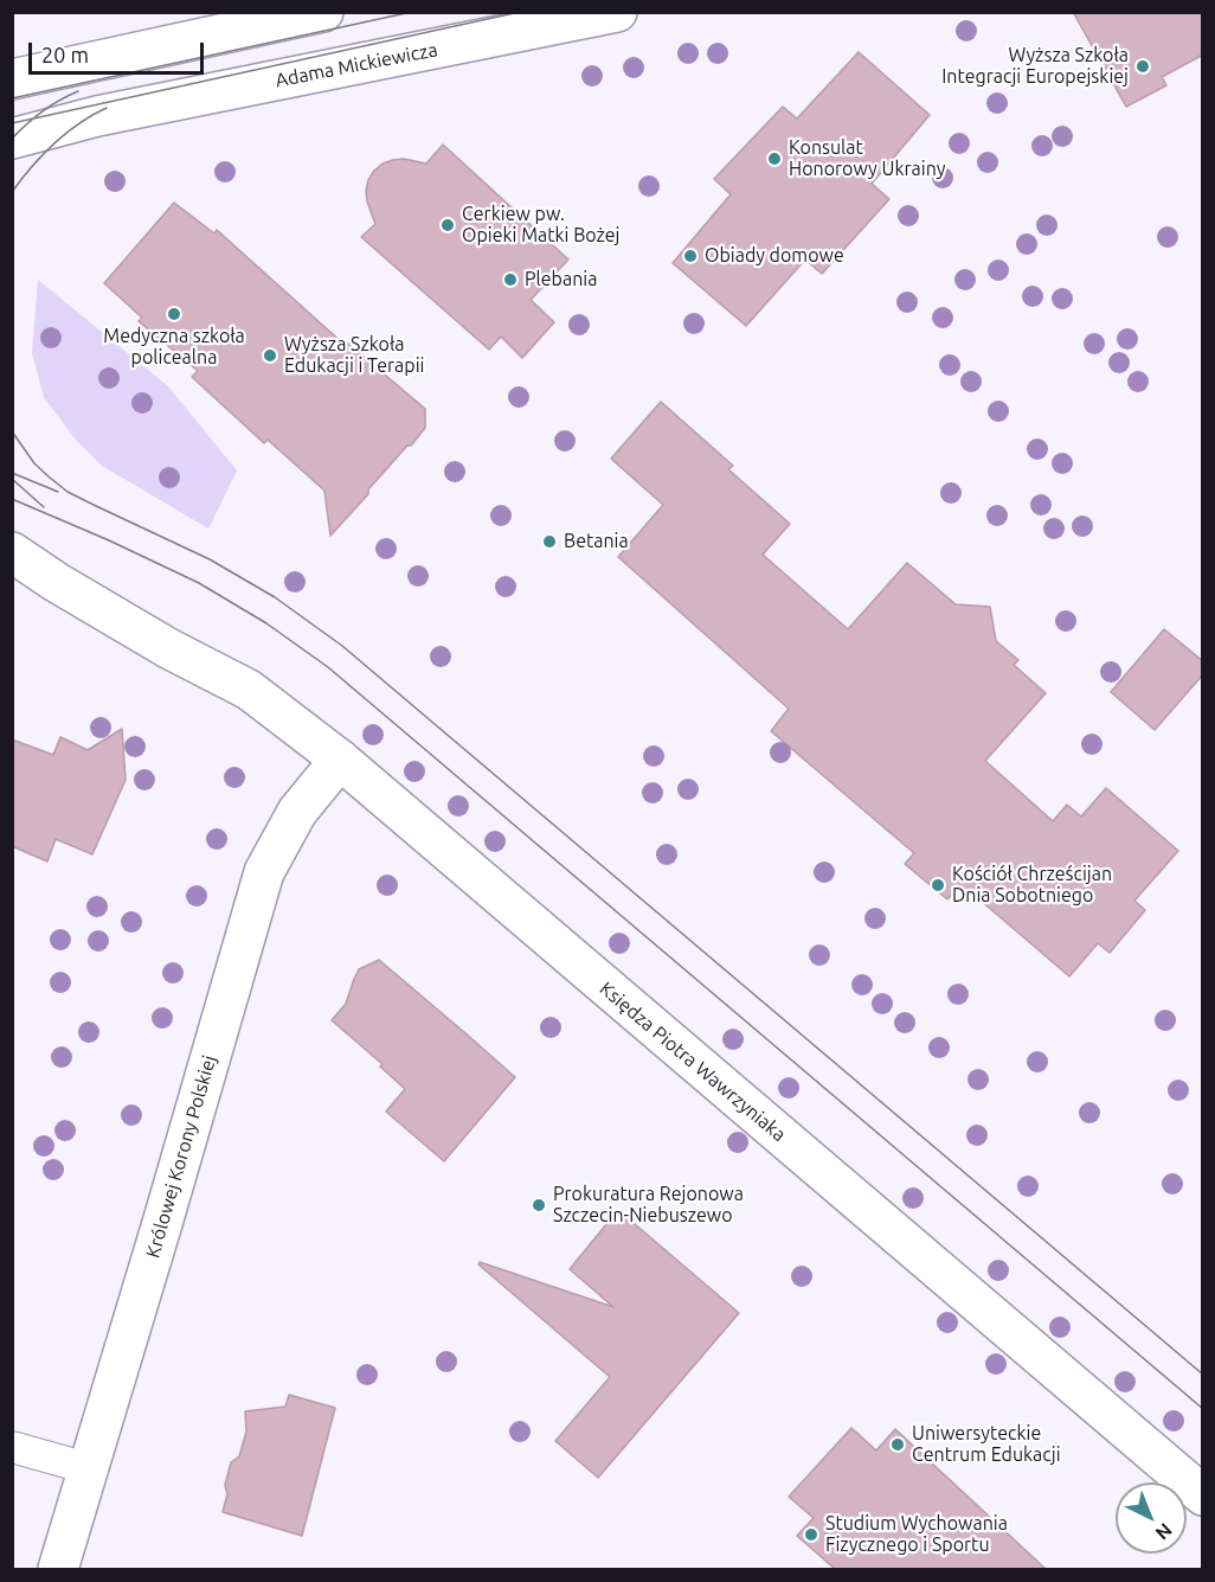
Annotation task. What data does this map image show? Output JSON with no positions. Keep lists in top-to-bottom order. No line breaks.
{"streets":{"street":["Adama Mickiewicza","Księdza Piotra Wawrzyniaka","Królowej Korony Polskiej"]},"crossings":[["Księdza Piotra Wawrzyniaka","Królowej Korony Polskiej"]],"places":["Wyższa Szkoła Integracji Europejskiej","Konsulat Honorowy Ukrainy","Cerkiew pw. Opieki Matki Bożej","Obiady domowe","Plebania","Medyczna szkoła policealna","Wyższa Szkoła Edukacji i Terapii","Betania","Kościół Chrześcijan Dnia Sobotniego","Prokuratura Rejonowa Szczecin-Niebuszewo","Uniwersyteckie Centrum Edukacji","Studium Wychowania Fizycznego i Sportu"],"scale_bar":"20 m","north":"bottom right"}
